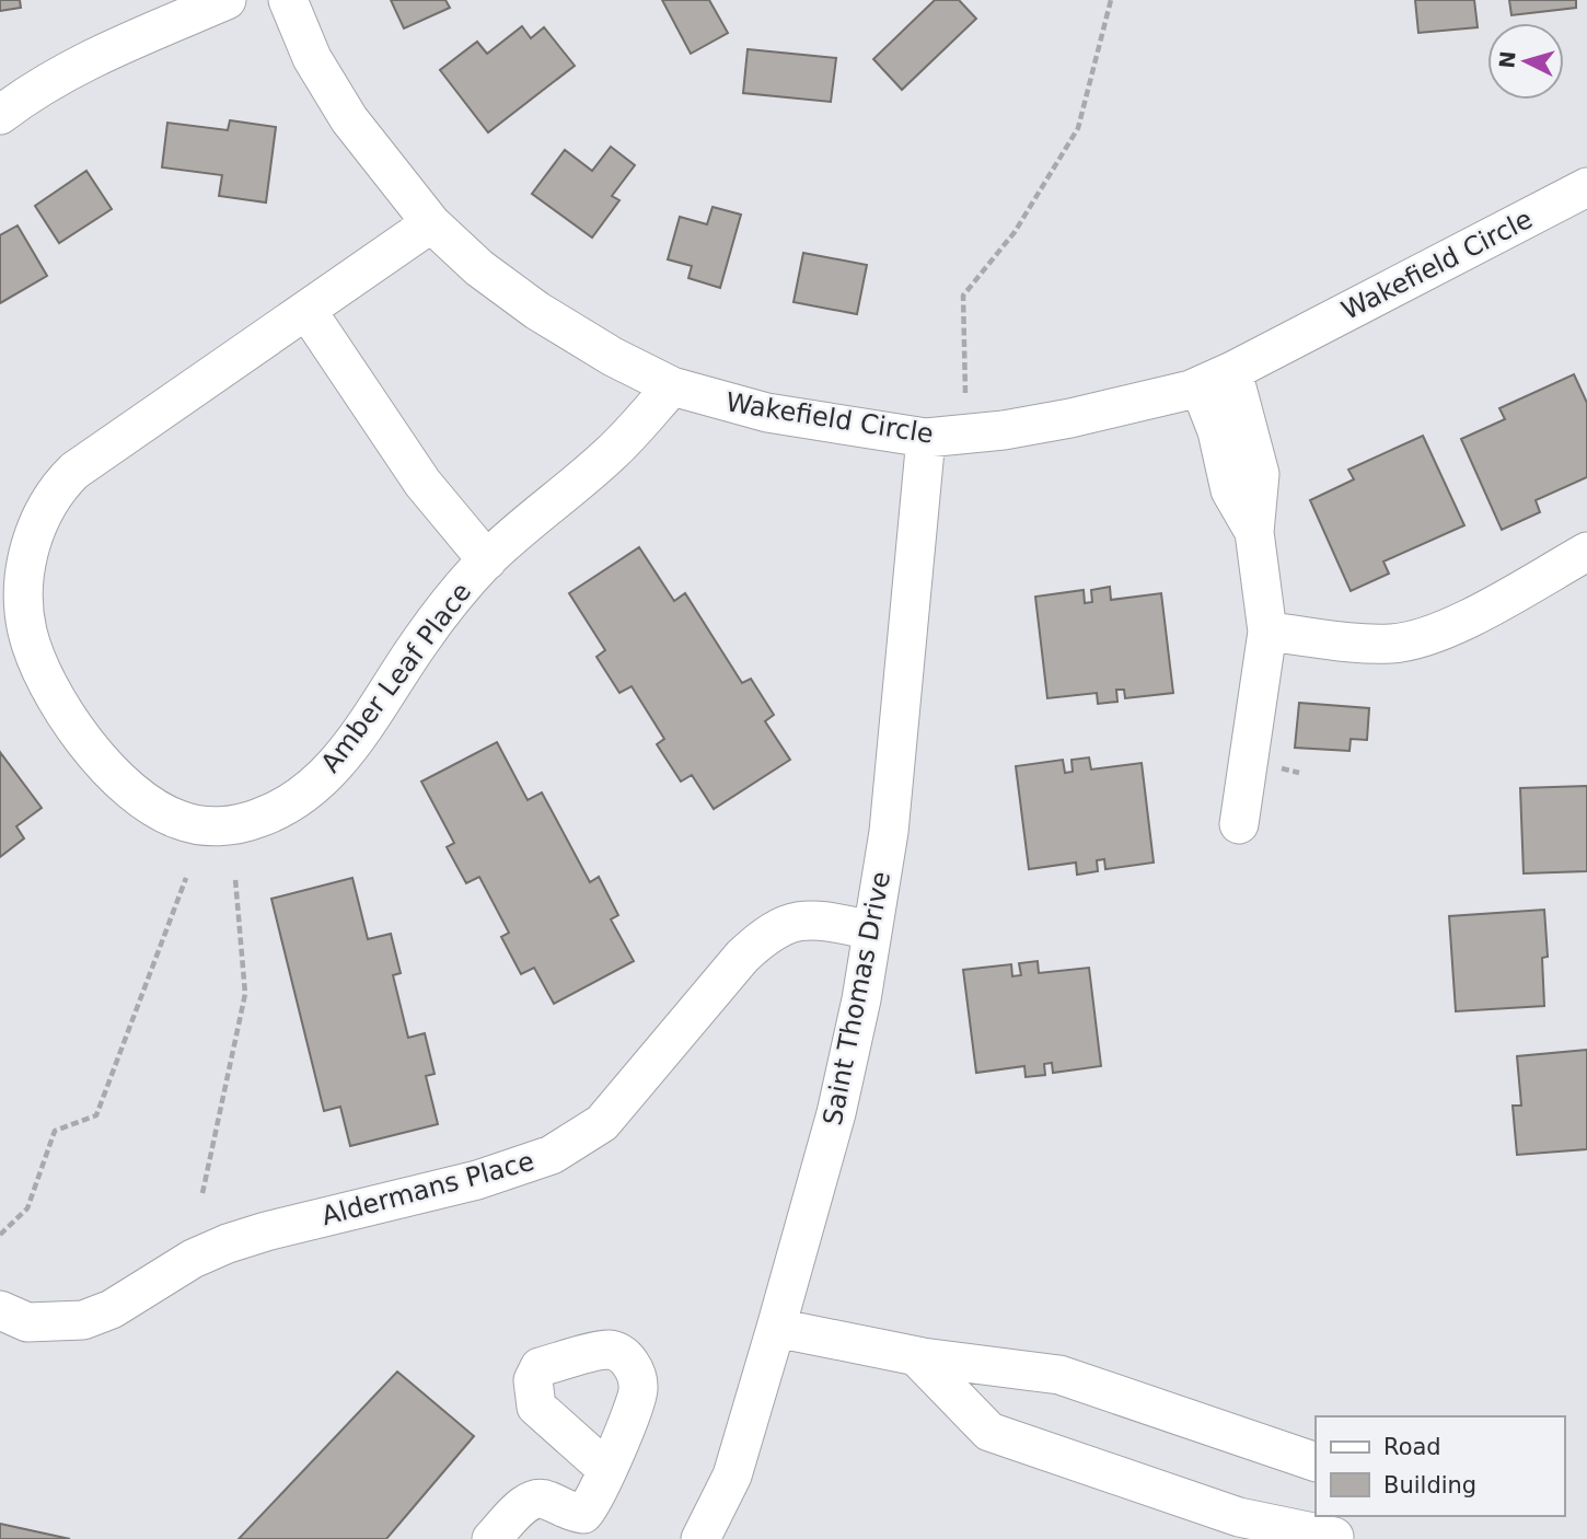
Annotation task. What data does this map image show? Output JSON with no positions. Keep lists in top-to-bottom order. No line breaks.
{"streets":{"street":["Wakefield Circle","Amber Leaf Place","Saint Thomas Drive","Aldermans Place"]},"crossings":[["Wakefield Circle","Amber Leaf Place"],["Wakefield Circle","Saint Thomas Drive"],["Saint Thomas Drive","Aldermans Place"]],"legend":["Road","Building"],"north":"left"}
